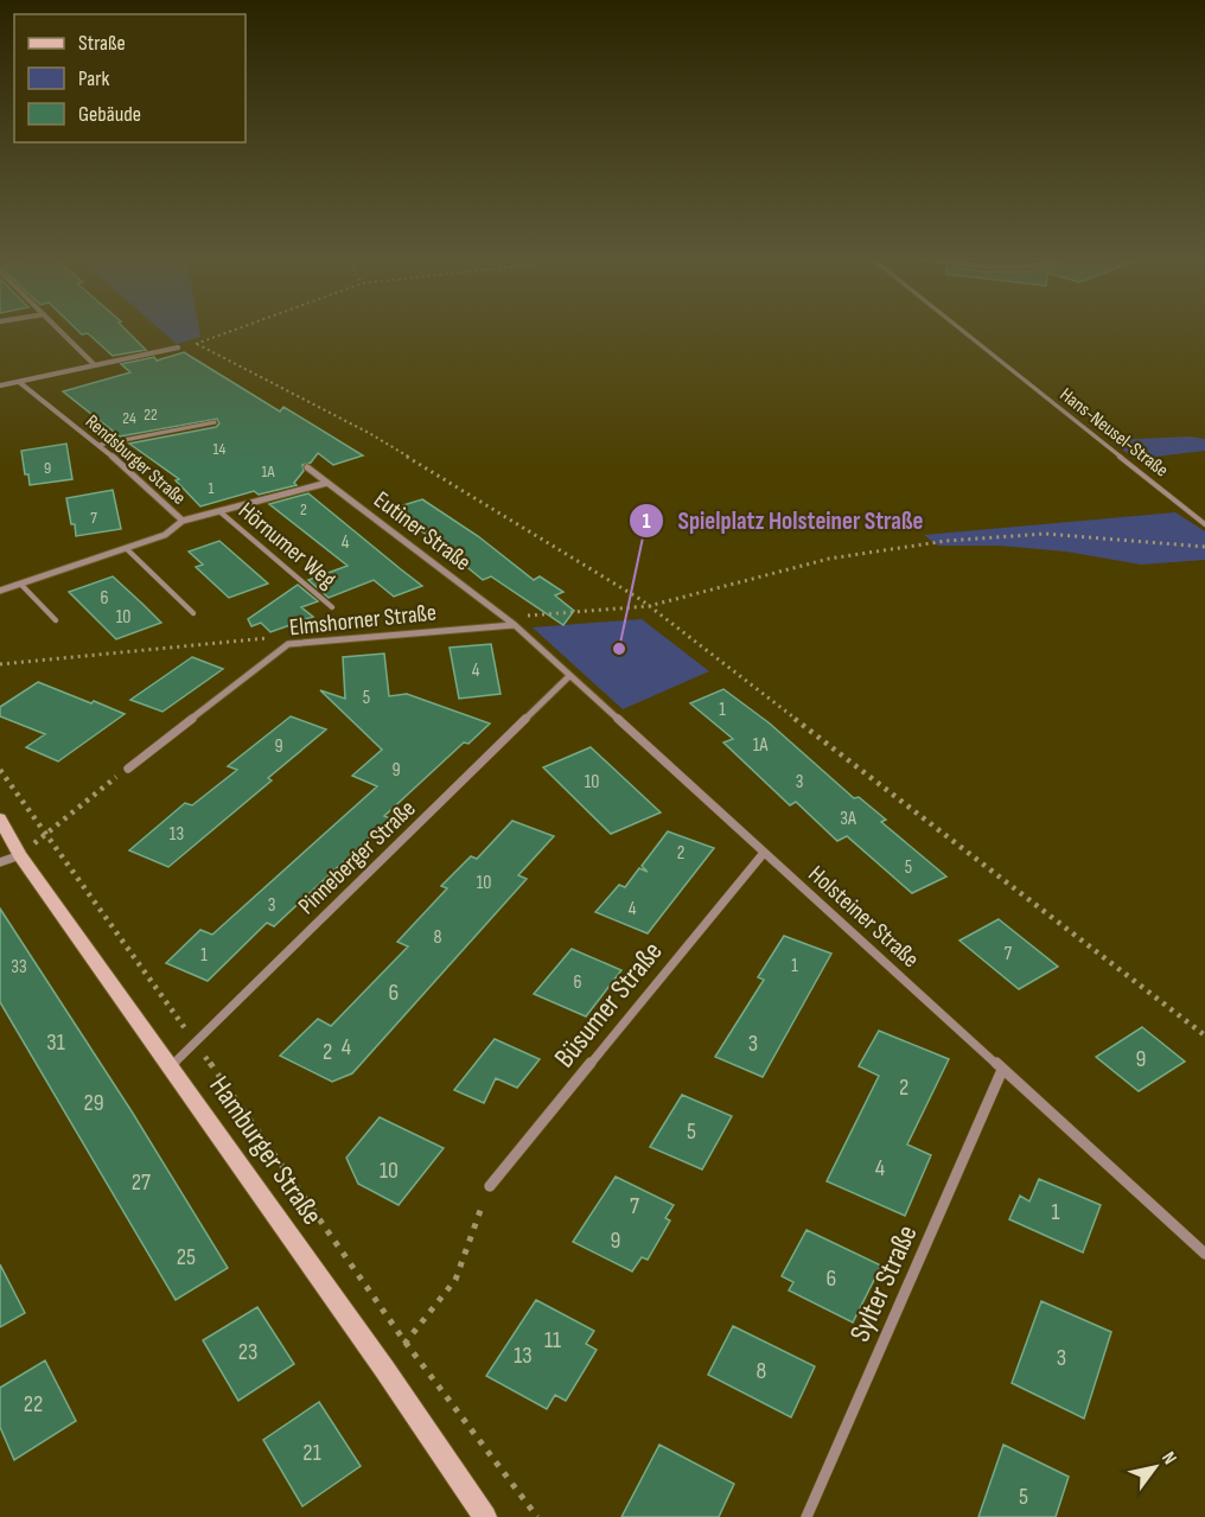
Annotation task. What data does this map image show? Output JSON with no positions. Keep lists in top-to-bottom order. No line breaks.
{"streets":{"street":["Rendsburger Straße","Eutiner Straße","Elmshorner Straße","Pinneberger Straße","Holsteiner Straße","Büsumer Straße","Hamburger Straße","Sylter Straße"],"lane":["Hans-Neusel-Straße","Hörnumer Weg"]},"crossings":[["Eutiner Straße","Holsteiner Straße"],["Elmshorner Straße","Holsteiner Straße"],["Pinneberger Straße","Holsteiner Straße"],["Pinneberger Straße","Hamburger Straße"],["Holsteiner Straße","Büsumer Straße"],["Holsteiner Straße","Sylter Straße"]],"places":["Spielplatz Holsteiner Straße"],"house_numbers":["22","24","14","9","1A","1","2","7","4","6","10","4","5","1","1A","9","9","10","3","3A","13","2","5","10","3","4","8","7","1","1","33","6","6","31","3","4","2","9","2","29","5","4","10","27","7","1","9","25","6","11","23","13","3","8","22","21","5"],"legend":["Straße","Park","Gebäude"],"north":"top right"}
